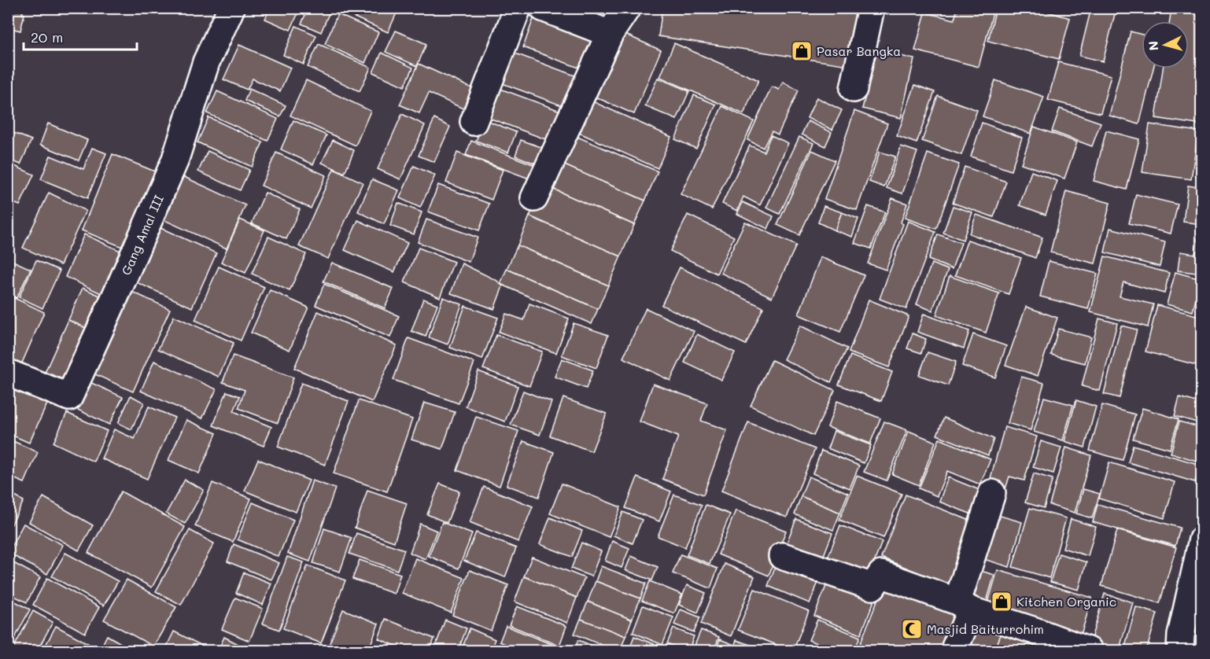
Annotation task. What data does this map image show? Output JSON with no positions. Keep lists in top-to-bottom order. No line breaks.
{"streets":{"street":["Gang Amal III"]},"places":{"shop":["Pasar Bangka","Kitchen Organic"],"mosque":["Masjid Baiturrohim"]},"scale_bar":"20 m","north":"left"}
